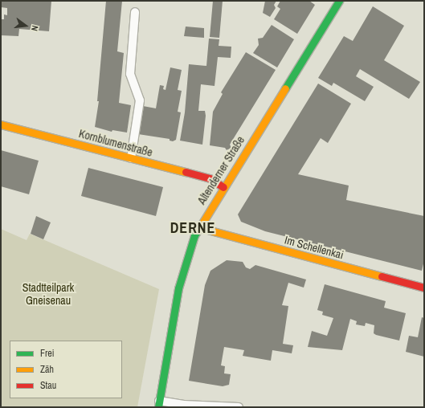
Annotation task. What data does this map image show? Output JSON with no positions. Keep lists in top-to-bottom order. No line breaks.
{"streets":{"street":["Kornblumenstraße","Altenderner Straße","Im Schellenkai"]},"crossings":[["Kornblumenstraße","Altenderner Straße"],["Altenderner Straße","Im Schellenkai"]],"districts":["DERNE"],"parks":["Stadtteilpark Gneisenau"],"legend":["Frei","Zäh","Stau"],"north":"right"}
